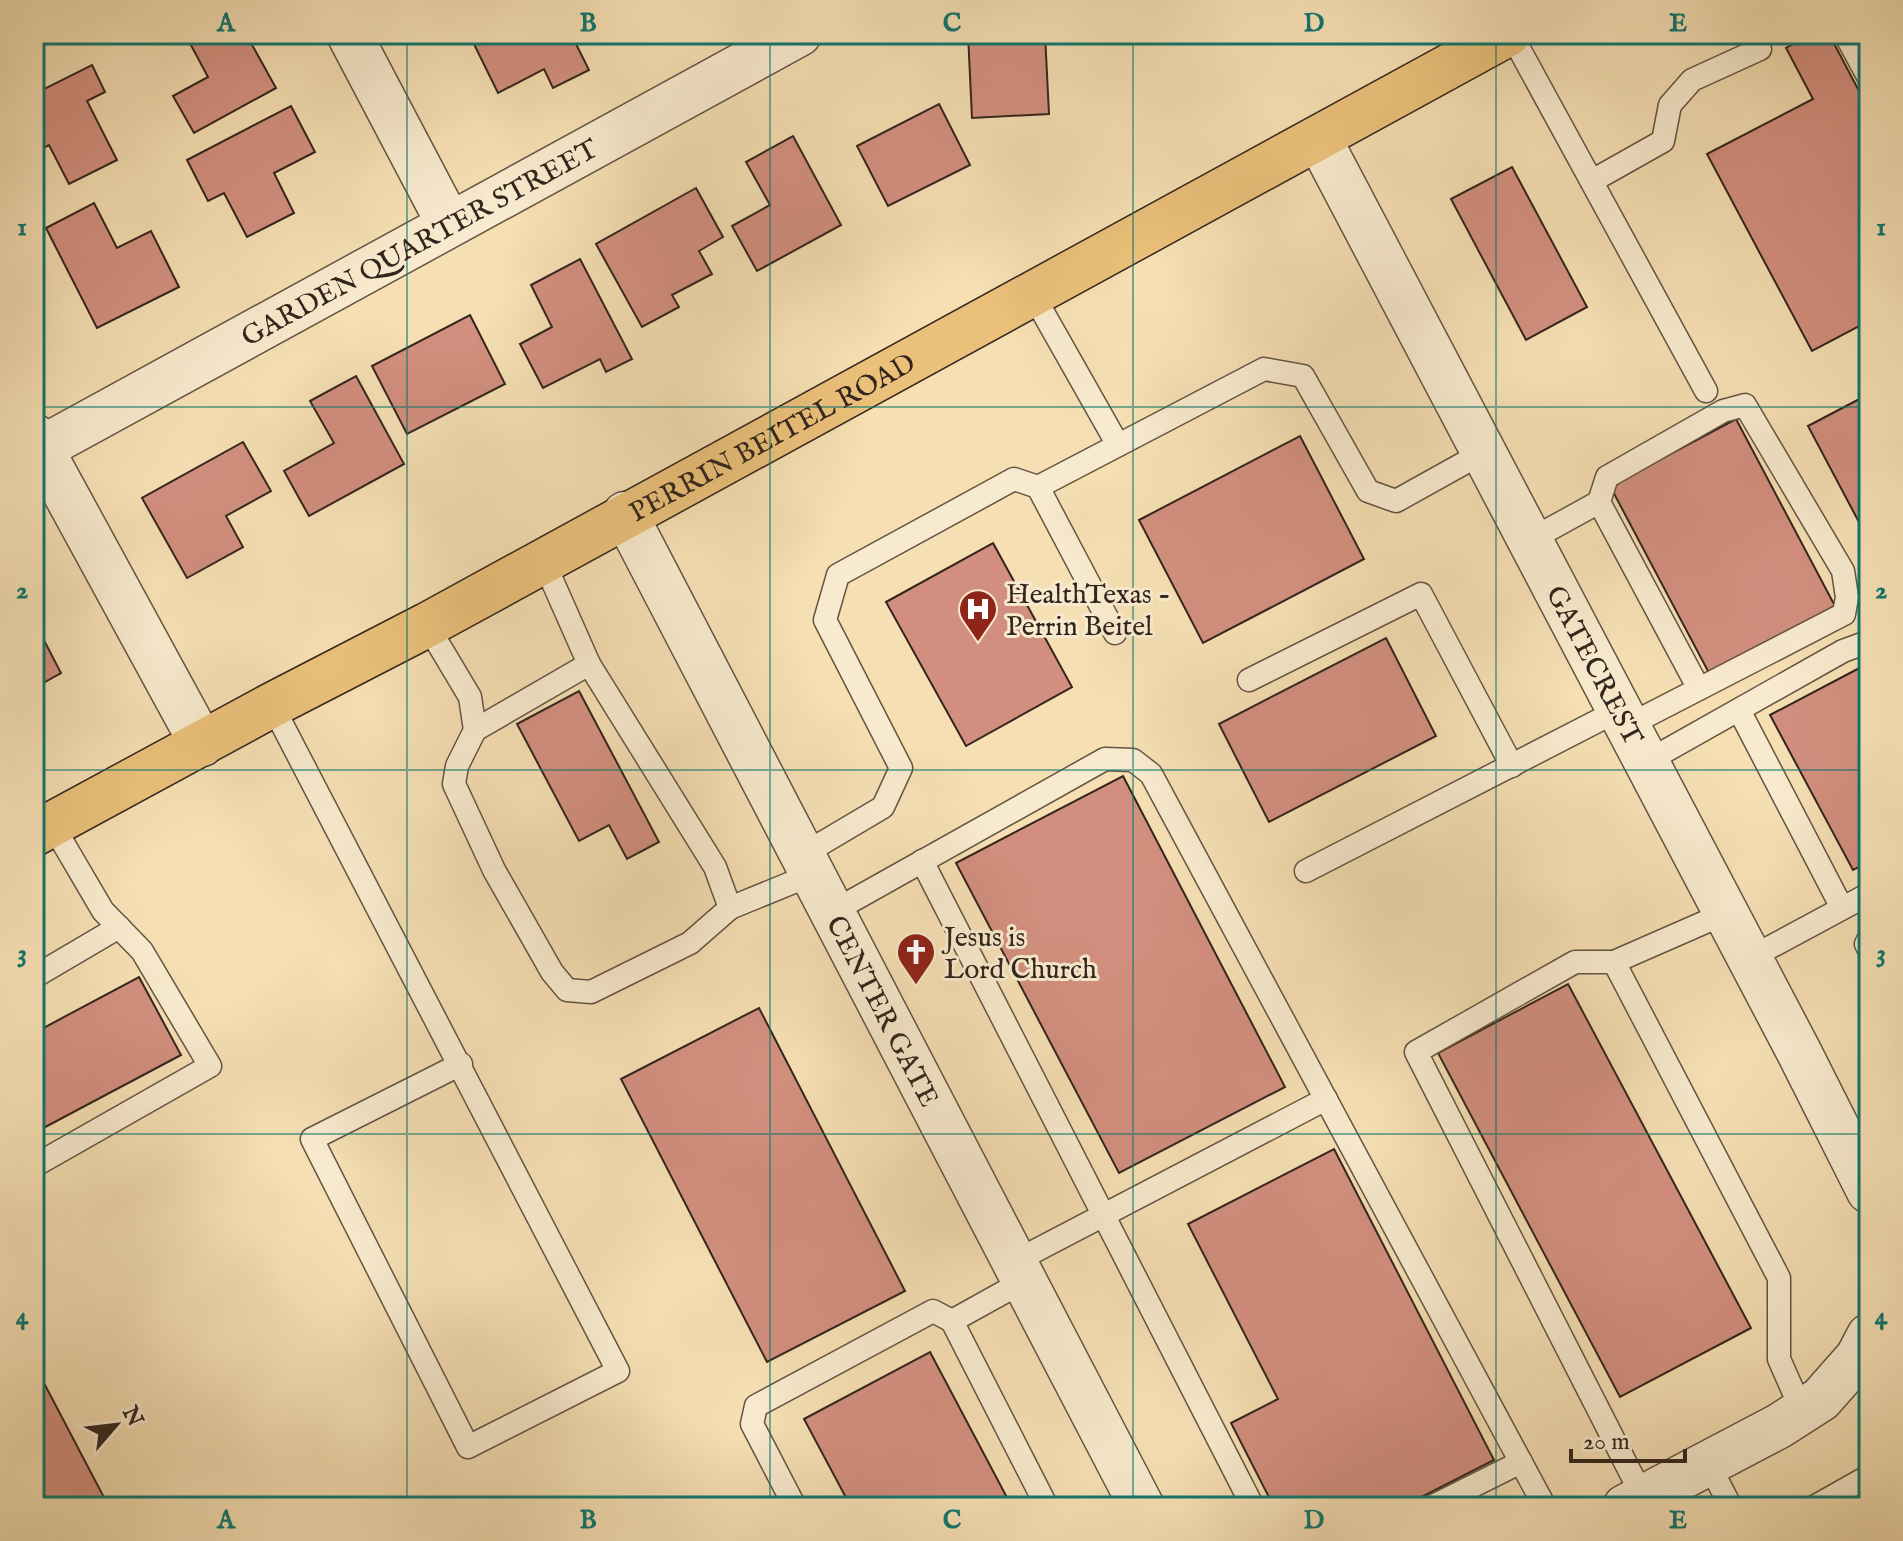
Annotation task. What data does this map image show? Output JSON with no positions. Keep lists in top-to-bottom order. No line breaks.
{"streets":{"main road":["PERRIN BEITEL ROAD"],"street":["GARDEN QUARTER STREET","GATECREST","CENTER GATE"]},"crossings":[["PERRIN BEITEL ROAD","GATECREST"],["PERRIN BEITEL ROAD","CENTER GATE"]],"places":{"hospital":["HealthTexas - Perrin Beitel"],"church":["Jesus is Lord Church"]},"scale_bar":"20 m","north":"top right","grid":{"columns":["A","B","C","D","E"],"rows":["1","2","3","4"]}}
